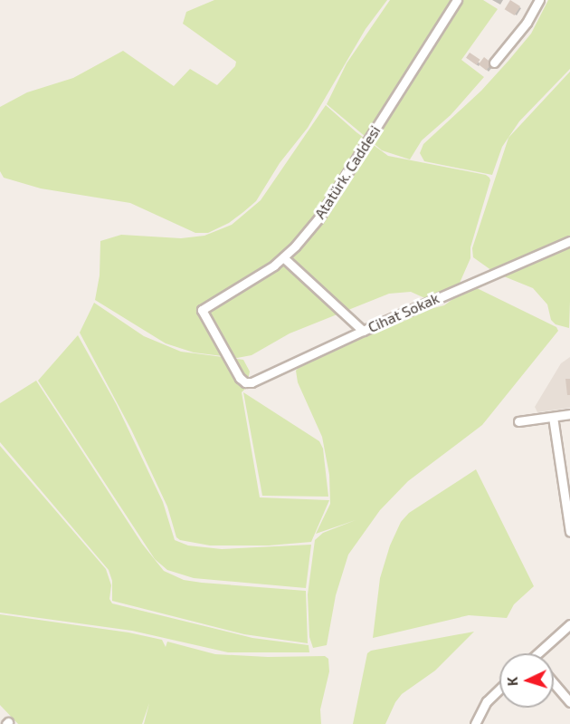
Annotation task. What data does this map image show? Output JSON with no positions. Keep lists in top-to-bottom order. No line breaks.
{"streets":{"street":["Atatürk. Caddesi","Cihat Sokak"]},"crossings":[["Atatürk. Caddesi","Cihat Sokak"]],"north":"left"}
